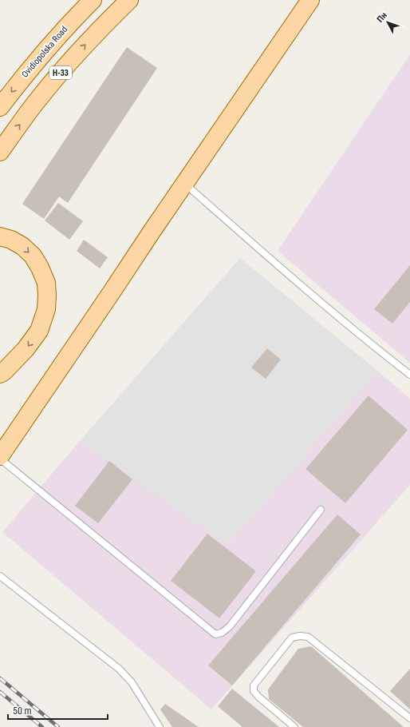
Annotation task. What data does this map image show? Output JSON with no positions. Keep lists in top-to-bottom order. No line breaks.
{"streets":{"main road":["Ovidiopolska Road","Н-33"]},"scale_bar":"50 m","north":"top left"}
